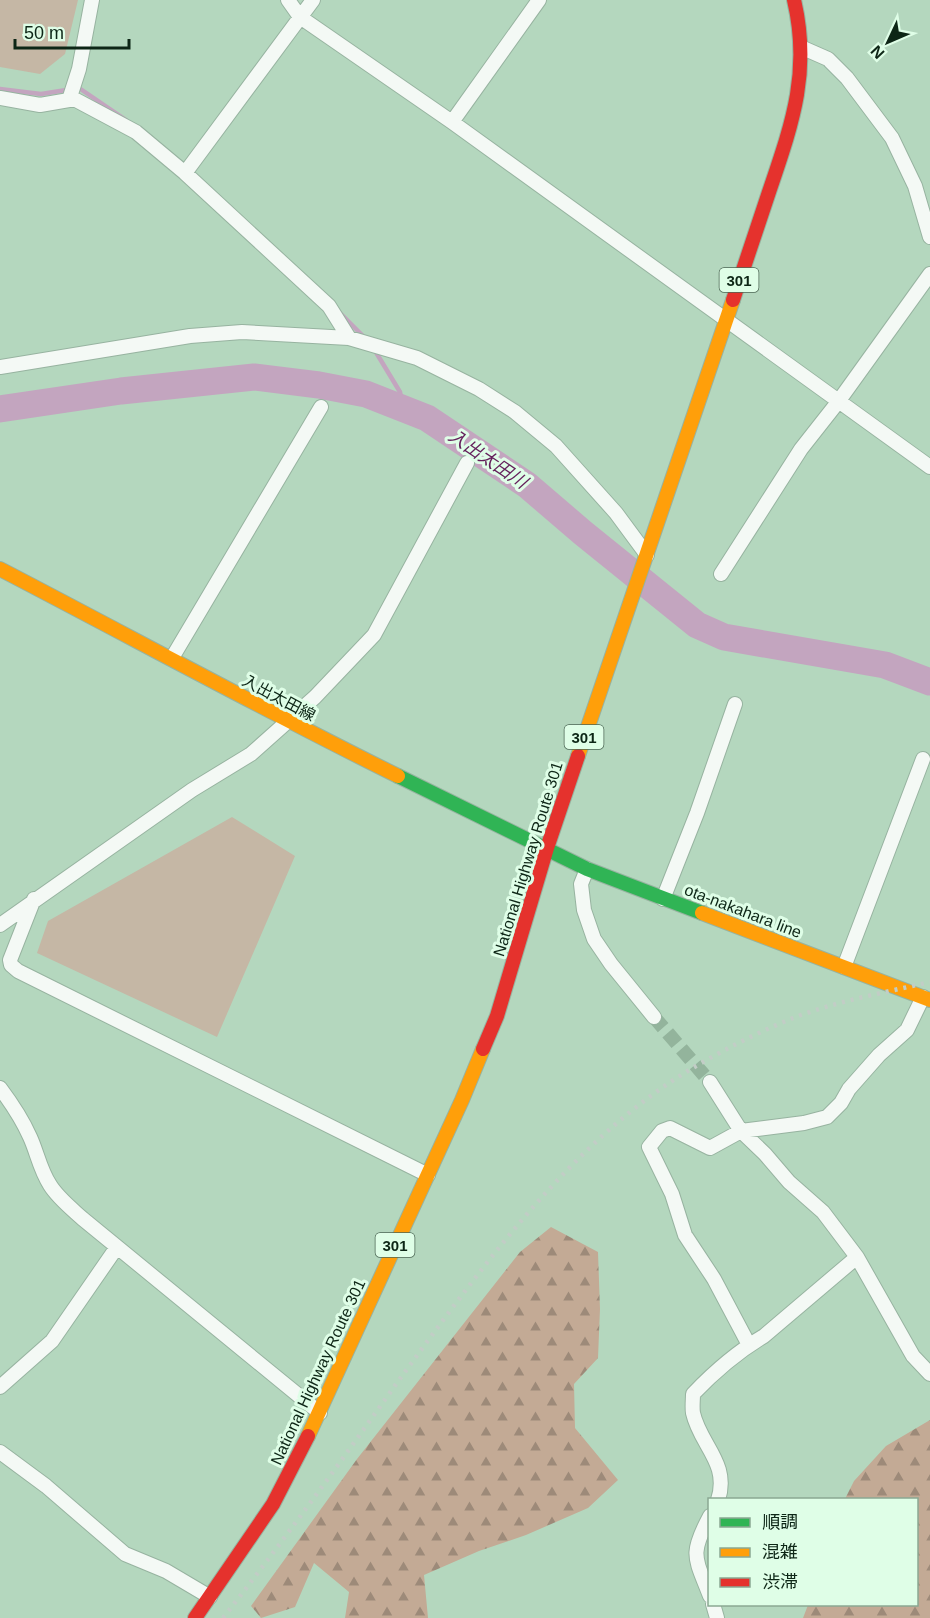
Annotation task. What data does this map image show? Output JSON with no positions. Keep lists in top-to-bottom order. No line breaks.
{"streets":{"main road":["301","入出太田線","National Highway Route 301","ota-nakahara line"]},"crossings":[["入出太田線","National Highway Route 301"],["入出太田線","ota-nakahara line"],["National Highway Route 301","ota-nakahara line"]],"water":["入出太田川"],"legend":["順調","混雑","渋滞"],"scale_bar":"50 m","north":"bottom left"}
